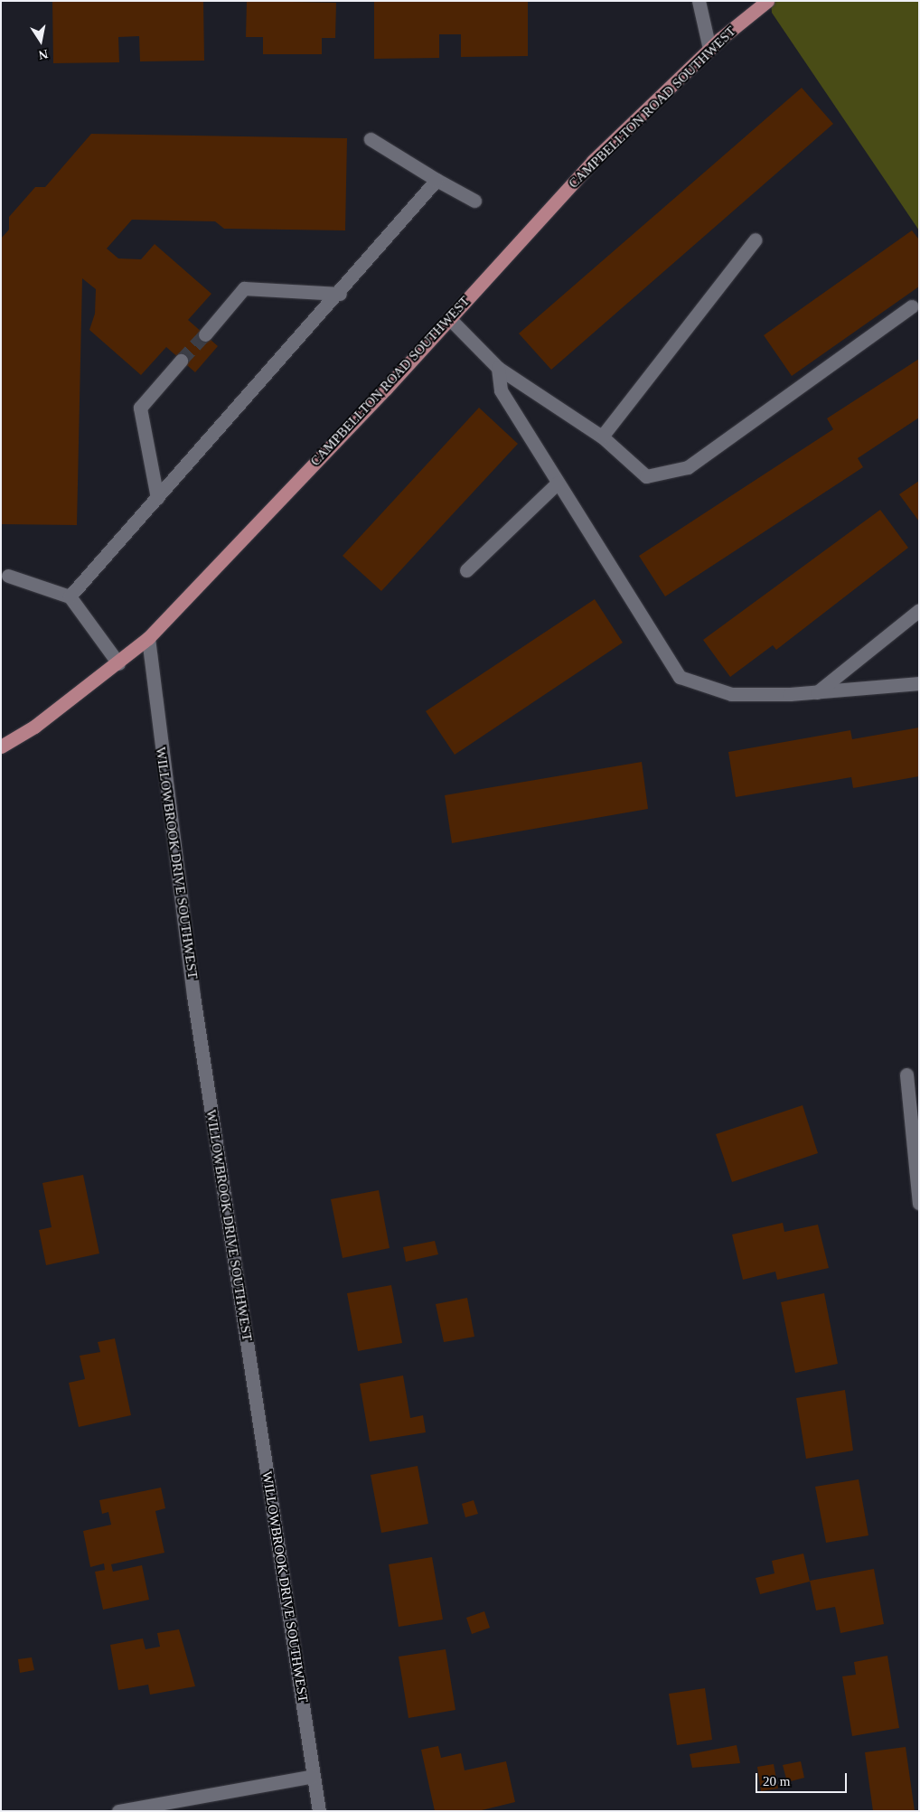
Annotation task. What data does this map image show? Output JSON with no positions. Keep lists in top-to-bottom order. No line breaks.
{"streets":{"main road":["CAMPBELLTON ROAD SOUTHWEST"],"street":["WILLOWBROOK DRIVE SOUTHWEST"]},"crossings":[["CAMPBELLTON ROAD SOUTHWEST","WILLOWBROOK DRIVE SOUTHWEST"]],"scale_bar":"20 m","north":"bottom"}
